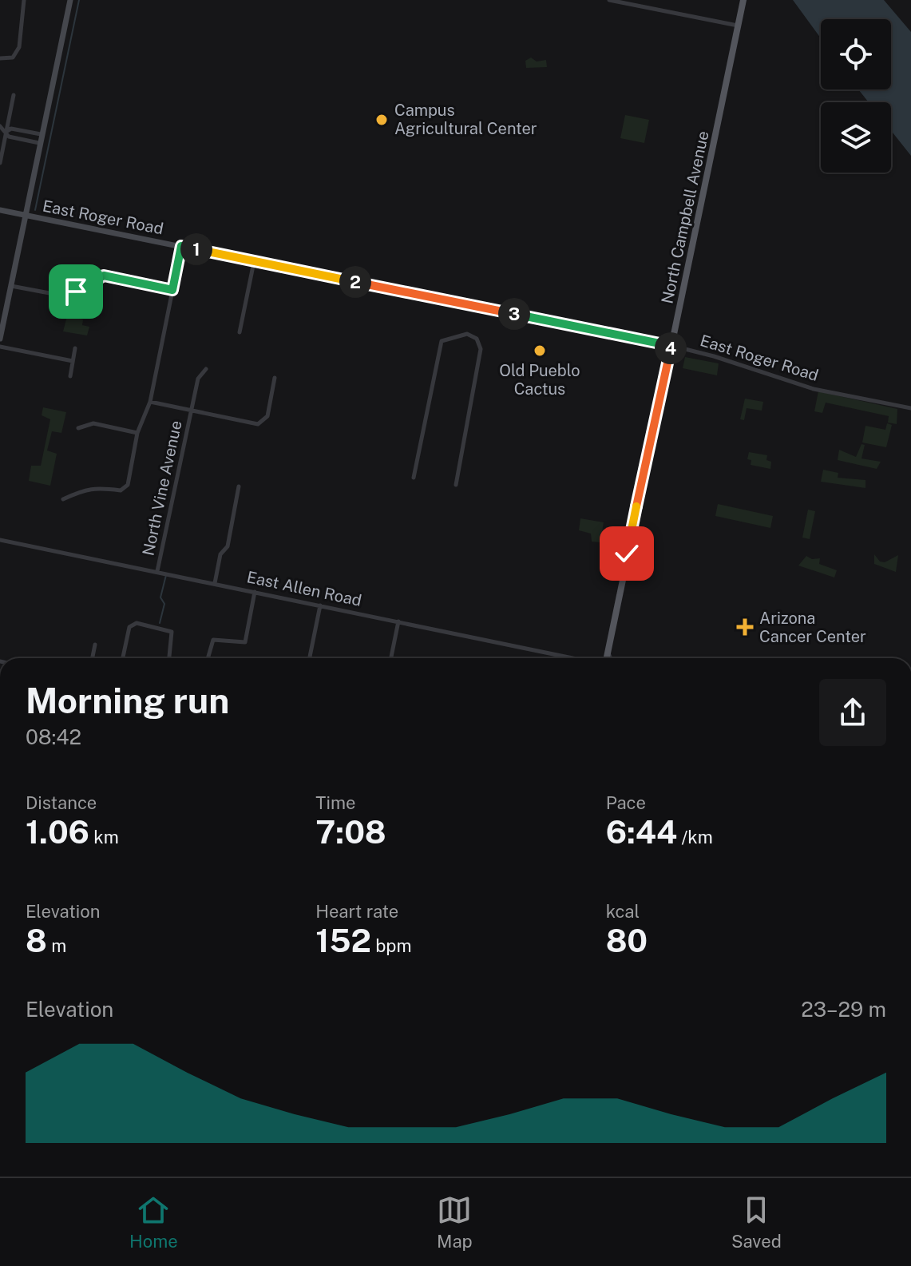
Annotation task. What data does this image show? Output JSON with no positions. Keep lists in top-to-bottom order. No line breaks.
{"streets":{"main road":["North Campbell Avenue"],"street":["East Roger Road","North Vine Avenue","East Allen Road"]},"crossings":[["East Roger Road","North Campbell Avenue"],["East Roger Road","North Vine Avenue"],["North Vine Avenue","East Allen Road"]],"places":{"other":["Campus Agricultural Center","Old Pueblo Cactus"],"health":["Arizona Cancer Center"]},"page":{"pins":["1","2","3","4"],"heading":["Morning run","08:42"],"stats":[["Distance","1.06 km"],["Time","7:08"],["Pace","6:44 /km"],["Elevation","8 m"],["Heart rate","152 bpm"],["kcal","80"]],"chart":["Elevation","23–29 m"],"tabs":["Home","Map","Saved"]}}
